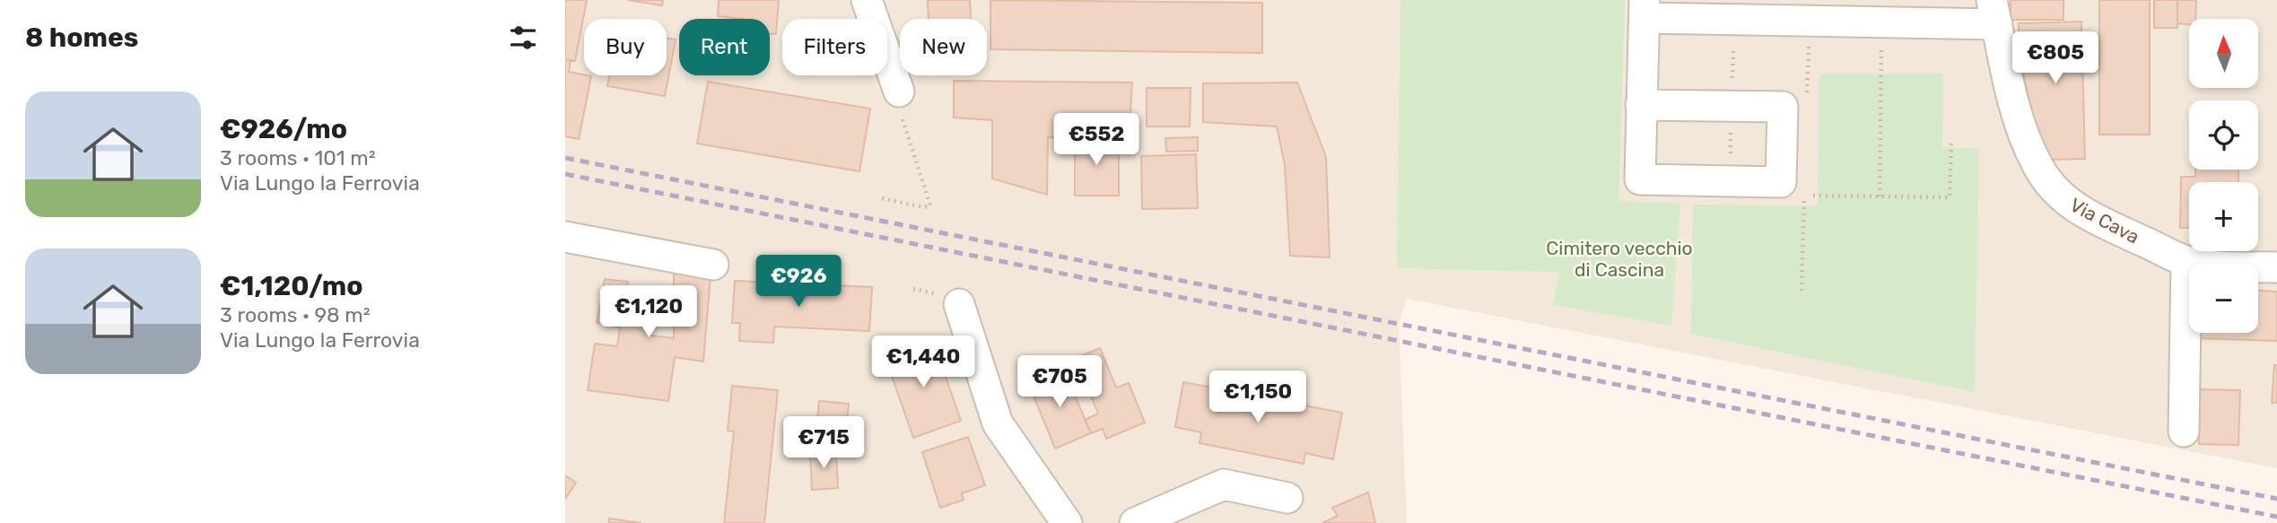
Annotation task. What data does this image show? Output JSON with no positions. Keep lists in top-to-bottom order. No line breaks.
{"streets":{"street":["Via Cava"]},"parks":["Cimitero vecchio di Cascina"],"north":"top","page":{"heading":"8 homes","map_buttons":["+","−"],"chip":["Buy","Rent","Filters","New"],"price":["€805","€552","€926","€1,120","€1,440","€705","€1,150","€715"],"list":[{"name":"€926/mo","note":"3 rooms · 101 m² · Via Lungo la Ferrovia"},{"name":"€1,120/mo","note":"3 rooms · 98 m² · Via Lungo la Ferrovia"}]}}
